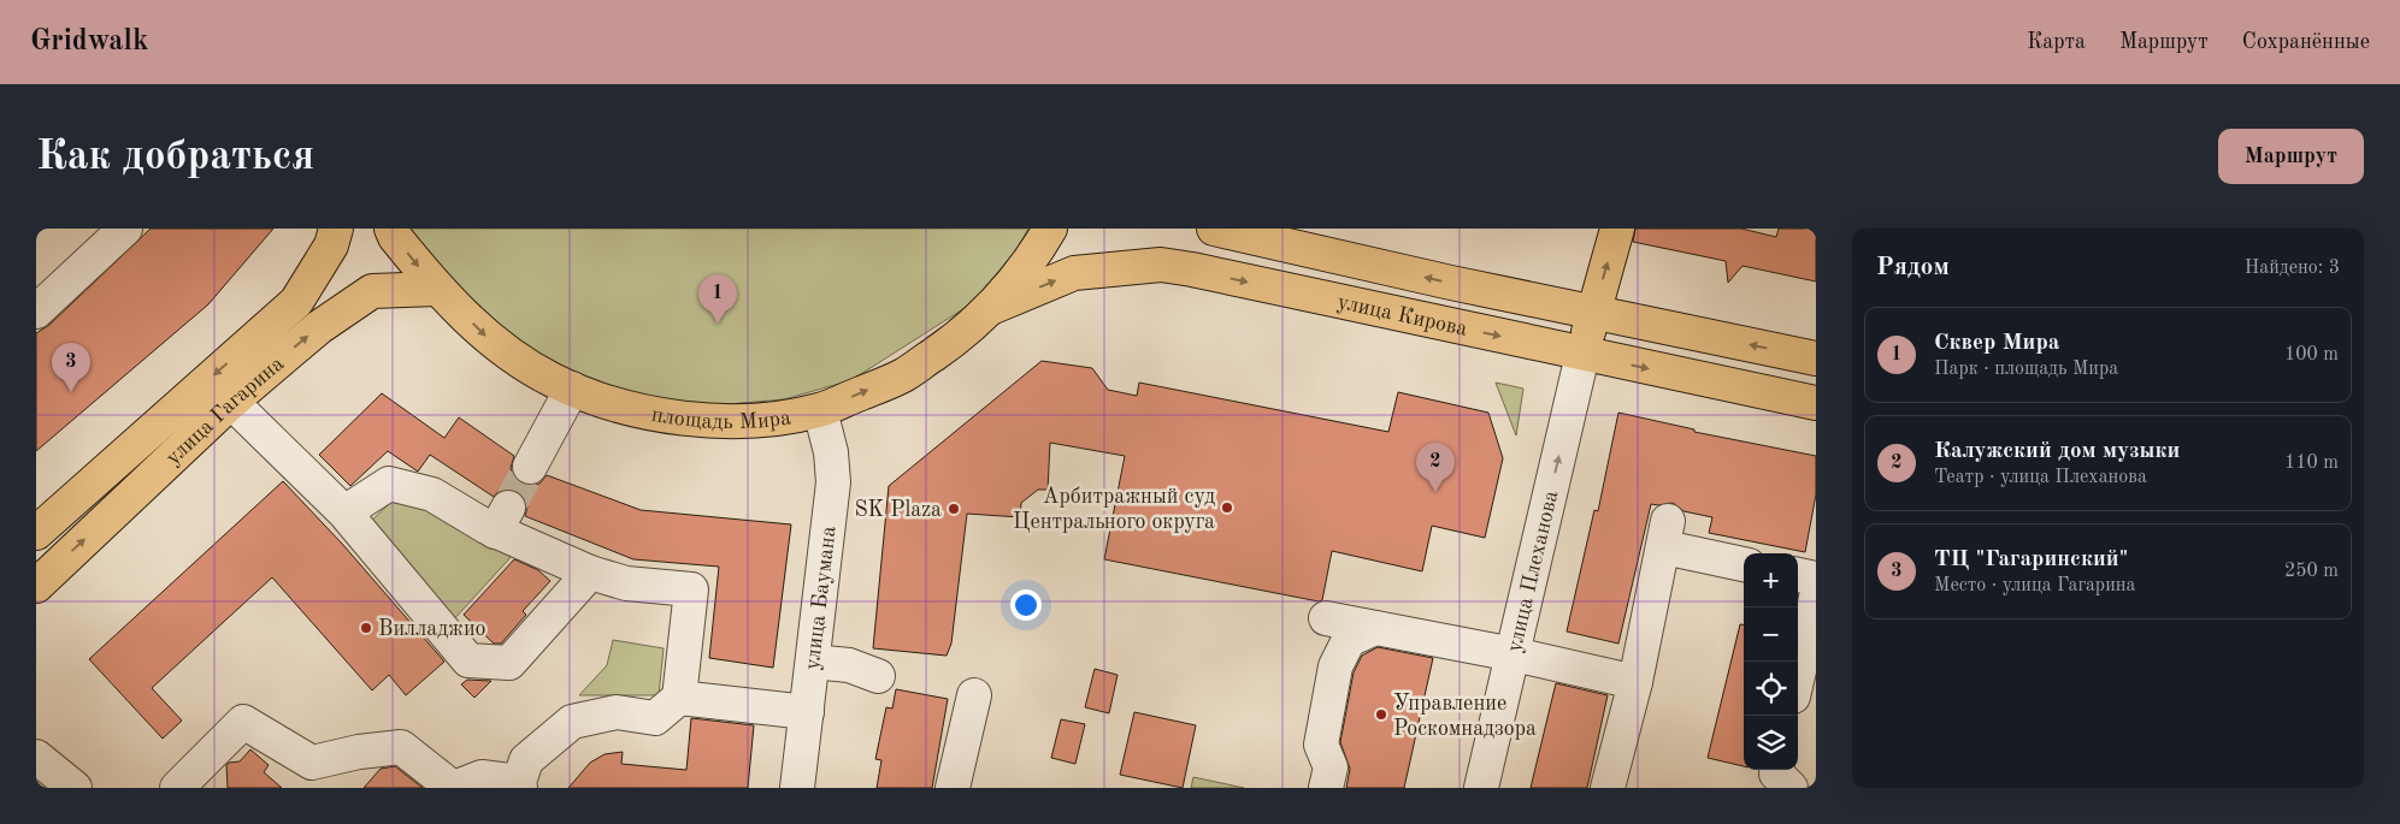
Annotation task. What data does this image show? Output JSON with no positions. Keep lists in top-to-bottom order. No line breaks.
{"streets":{"main road":["улица Кирова","улица Гагарина","площадь Мира"],"street":["улица Плеханова","улица Баумана"]},"crossings":[["улица Кирова","площадь Мира"],["улица Кирова","улица Плеханова"],["улица Гагарина","площадь Мира"],["площадь Мира","улица Баумана"]],"one_way":["улица Плеханова"],"places":["Арбитражный суд Центрального округа","SK Plaza","Вилладжио","Управление Роскомнадзора"],"page":{"header":"Gridwalk","nav":["Карта","Маршрут","Сохранённые"],"buttons":"Маршрут","title":"Как добраться","heading":["Рядом","Найдено: 3"],"pins":["1","3","2"],"list":[{"mark":"1","name":"Сквер Мира","note":"Парк · площадь Мира","value":"100 m"},{"mark":"2","name":"Калужский дом музыки","note":"Театр · улица Плеханова","value":"110 m"},{"mark":"3","name":"ТЦ \"Гагаринский\"","note":"Место · улица Гагарина","value":"250 m"}],"map_buttons":["+","−"]}}
